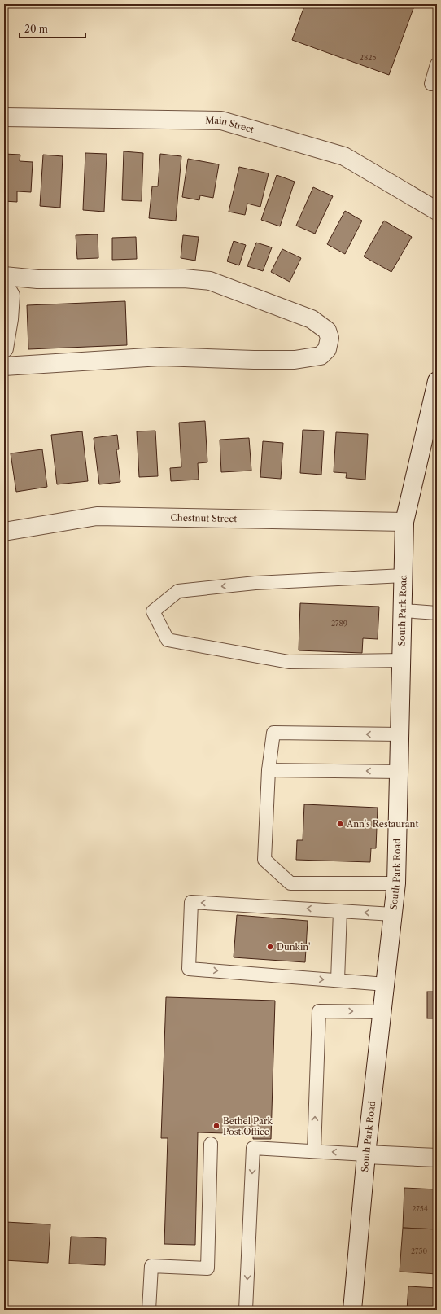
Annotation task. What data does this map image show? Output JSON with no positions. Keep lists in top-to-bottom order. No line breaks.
{"streets":{"street":["Main Street","Chestnut Street","South Park Road"]},"crossings":[["Chestnut Street","South Park Road"]],"places":["Ann's Restaurant","Dunkin'","Bethel Park Post Office"],"house_numbers":["2825","2789","2754","2750"],"scale_bar":"20 m"}
